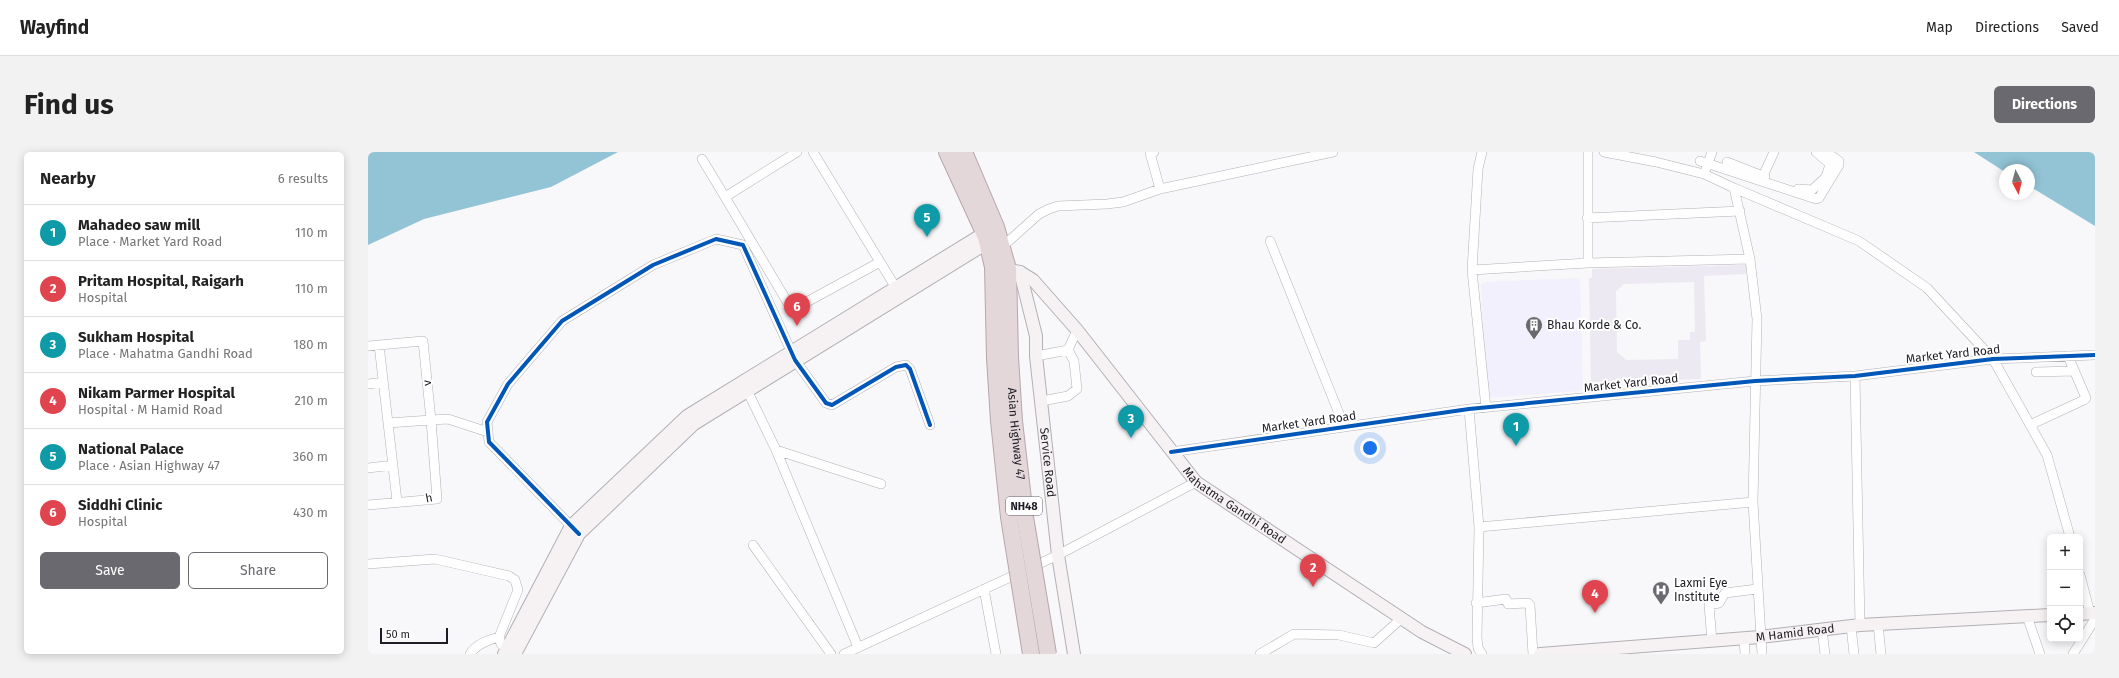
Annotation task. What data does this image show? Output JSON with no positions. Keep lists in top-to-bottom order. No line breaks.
{"streets":{"highway":["Asian Highway 47","NH48"],"main road":["Service Road","Mahatma Gandhi Road","M Hamid Road"],"street":["Market Yard Road","v","h"]},"crossings":[["Market Yard Road","Mahatma Gandhi Road"],["v","h"],["Asian Highway 47","Service Road"],["Asian Highway 47","Mahatma Gandhi Road"],["Asian Highway 47","NH48"],["Service Road","Mahatma Gandhi Road"]],"places":{"building":["Bhau Korde & Co."],"hospital":["Laxmi Eye Institute"]},"scale_bar":"50 m","north":"bottom","page":{"header":"Wayfind","nav":["Map","Directions","Saved"],"buttons":["Directions",["Save","Share"]],"title":"Find us","heading":["Nearby","6 results"],"list":[{"mark":"1","name":"Mahadeo saw mill","note":"Place · Market Yard Road","value":"110 m"},{"mark":"2","name":"Pritam Hospital, Raigarh","note":"Hospital","value":"110 m"},{"mark":"3","name":"Sukham Hospital","note":"Place · Mahatma Gandhi Road","value":"180 m"},{"mark":"4","name":"Nikam Parmer Hospital","note":"Hospital · M Hamid Road","value":"210 m"},{"mark":"5","name":"National Palace","note":"Place · Asian Highway 47","value":"360 m"},{"mark":"6","name":"Siddhi Clinic","note":"Hospital","value":"430 m"}],"pins":["5","6","3","1","2","4"],"map_buttons":["+","−"],"scale":"50 m"}}
